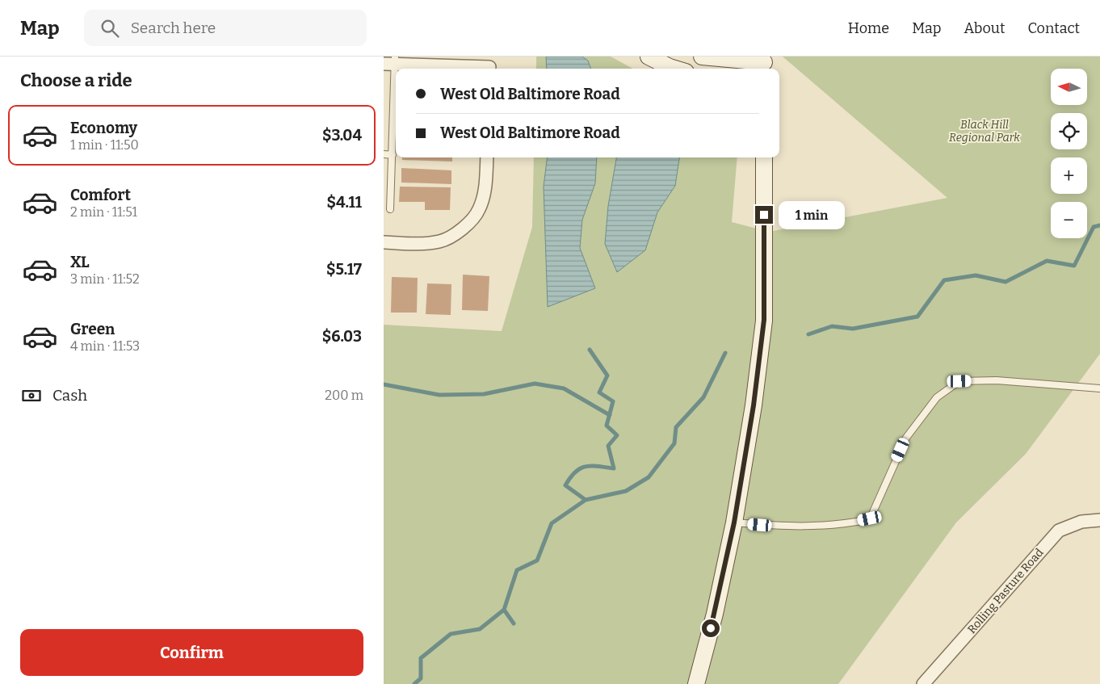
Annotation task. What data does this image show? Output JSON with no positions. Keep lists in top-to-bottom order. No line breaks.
{"streets":{"street":["Rolling Pasture Road"]},"parks":["Black Hill Regional Park"],"north":"left","page":{"header":"Map","search":"Search here","nav":["Home","Map","About","Contact"],"heading":"Choose a ride","map_buttons":["+","−"],"banner":["West Old Baltimore Road","West Old Baltimore Road"],"list":[{"name":"Economy","note":"1 min · 11:50","value":"$3.04"},{"name":"Comfort","note":"2 min · 11:51","value":"$4.11"},{"name":"XL","note":"3 min · 11:52","value":"$5.17"},{"name":"Green","note":"4 min · 11:53","value":"$6.03"}],"bubble":"1 min","pay":["Cash","200 m"],"buttons":"Confirm"}}
